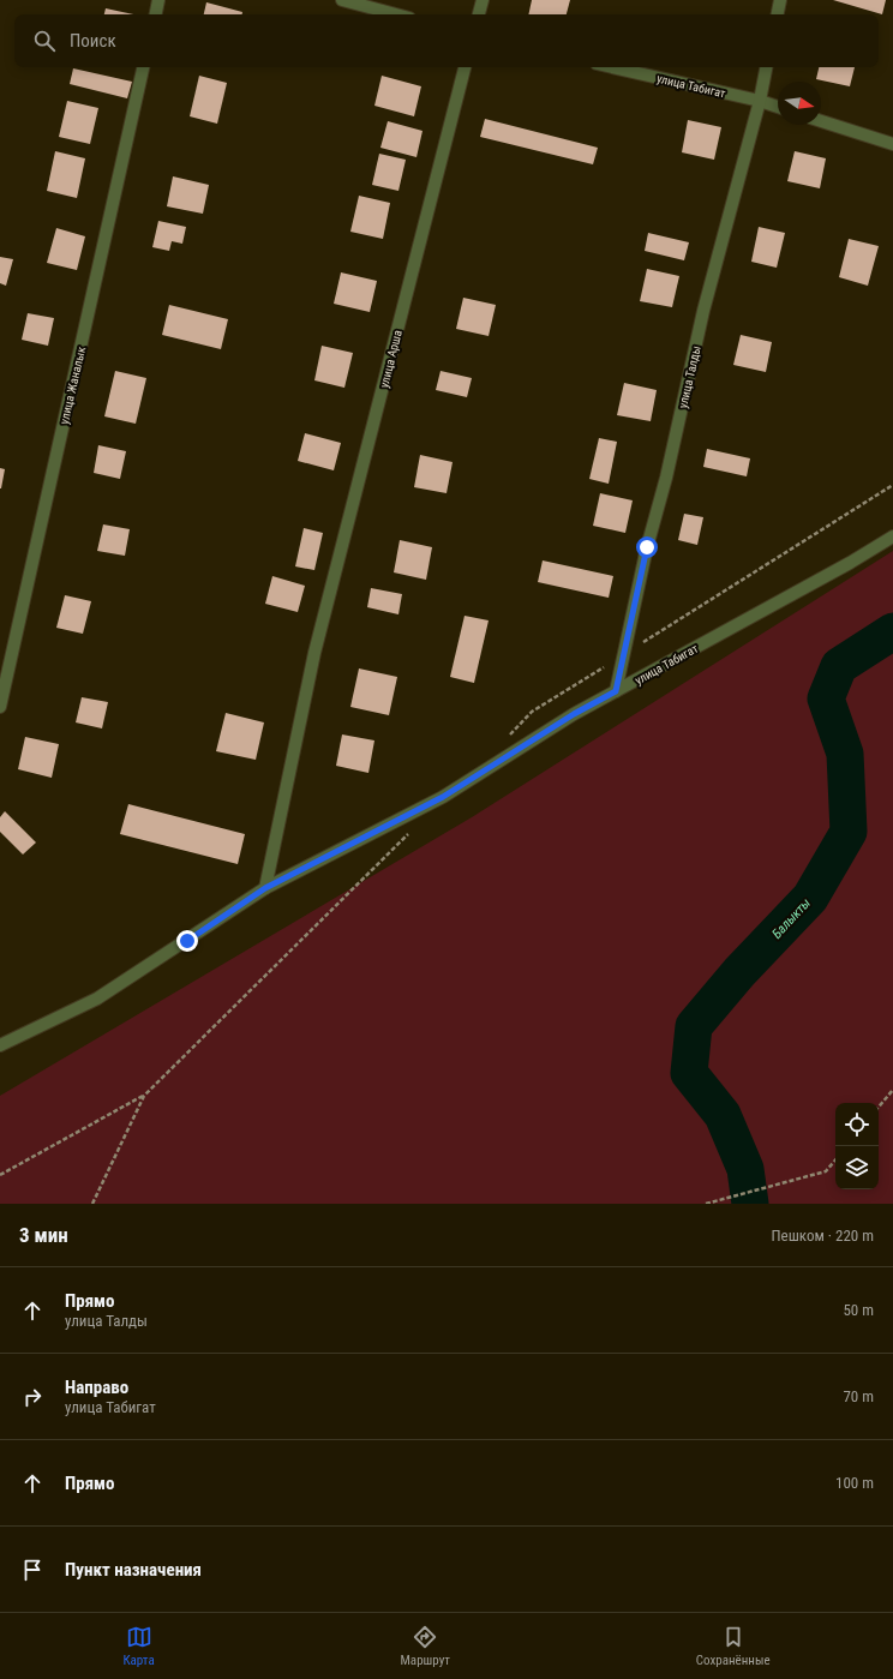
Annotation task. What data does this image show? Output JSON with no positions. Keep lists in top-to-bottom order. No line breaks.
{"streets":{"street":["улица Табигат","улица Арша","улица Талды","улица Жаналык"]},"crossings":[["улица Табигат","улица Арша"],["улица Табигат","улица Талды"]],"water":["Балыкты"],"north":"right","page":{"search":"Поиск","heading":["3 мин","Пешком · 220 m"],"list":[["Прямо","улица Талды","50 m"],["Направо","улица Табигат","70 m"],["Прямо","100 m"],"Пункт назначения"],"nav":["Карта","Маршрут","Сохранённые"]}}
